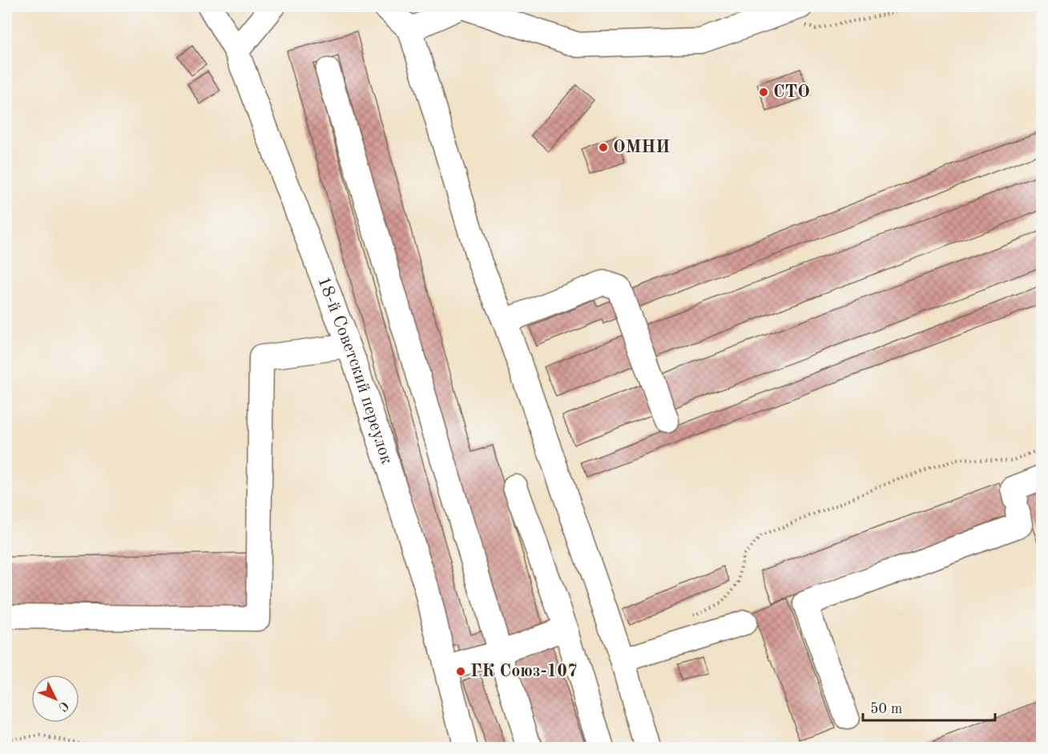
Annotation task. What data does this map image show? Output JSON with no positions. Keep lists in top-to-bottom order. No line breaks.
{"streets":{"street":["18-й Советский переулок"]},"places":["СТО","ОМНИ","ГК Союз-107"],"scale_bar":"50 m","north":"bottom right"}
